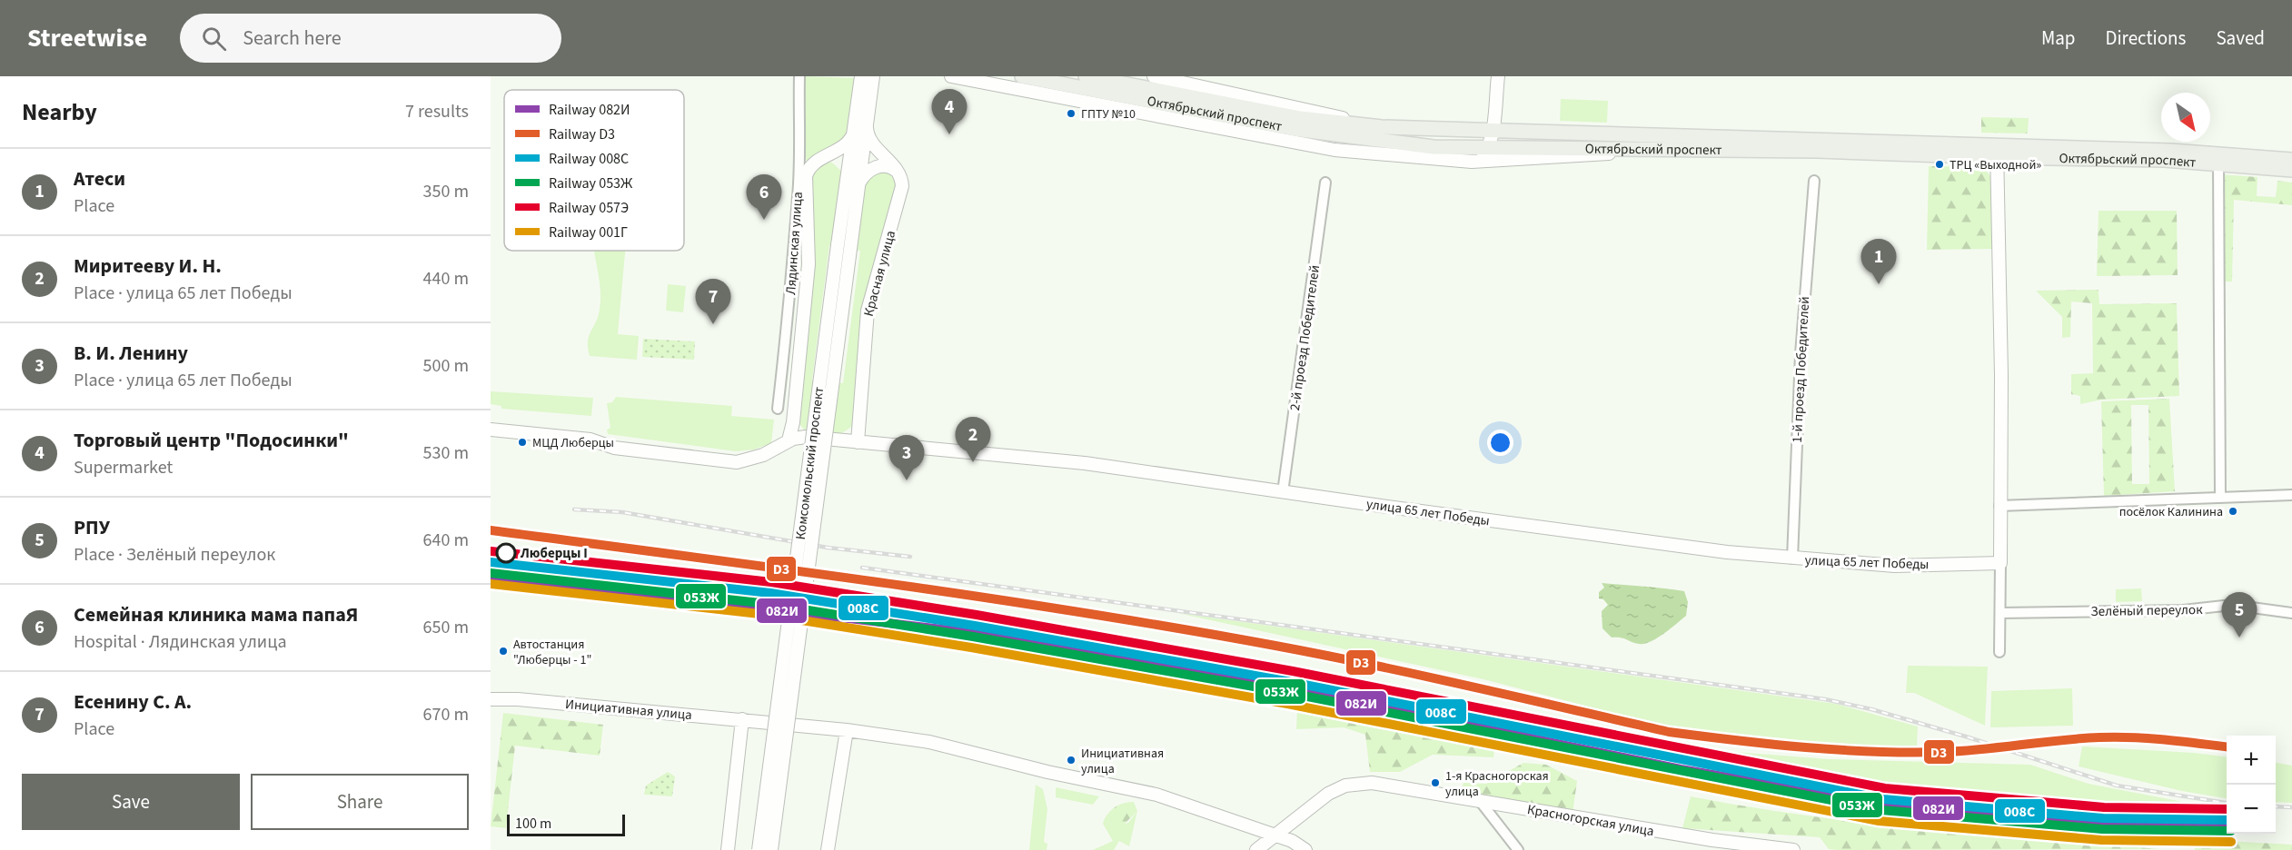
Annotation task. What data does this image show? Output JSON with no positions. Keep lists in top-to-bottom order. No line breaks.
{"streets":{"main road":["Октябрьский проспект","Лядинская улица","Красная улица","Комсомольский проспект","улица 65 лет Победы","Инициативная улица","Красногорская улица"],"street":["2-й проезд Победителей","1-й проезд Победителей","Зелёный переулок"]},"crossings":[["Лядинская улица","улица 65 лет Победы"],["Красная улица","улица 65 лет Победы"],["2-й проезд Победителей","улица 65 лет Победы"],["1-й проезд Победителей","улица 65 лет Победы"],["Инициативная улица","Красногорская улица"]],"places":["ГПТУ №10","ТРЦ «Выходной»","МЦД Люберцы","посёлок Калинина","Люберцы I","Автостанция \"Люберцы - 1\"","Инициативная улица","1-я Красногорская улица"],"lines":["rail line D3","rail line 057Э","rail line 008С","rail line 053Ж","rail line 082И","rail line 001Г"],"legend":["Railway 082И","Railway D3","Railway 008С","Railway 053Ж","Railway 057Э","Railway 001Г"],"scale_bar":"100 m","north":"bottom right","page":{"header":"Streetwise","search":"Search here","nav":["Map","Directions","Saved"],"heading":["Nearby","7 results"],"pins":["4","6","1","7","2","3","5"],"list":[{"mark":"1","name":"Атеси","note":"Place","value":"350 m"},{"mark":"2","name":"Миритееву И. Н.","note":"Place · улица 65 лет Победы","value":"440 m"},{"mark":"3","name":"В. И. Ленину","note":"Place · улица 65 лет Победы","value":"500 m"},{"mark":"4","name":"Торговый центр \"Подосинки\"","note":"Supermarket","value":"530 m"},{"mark":"5","name":"РПУ","note":"Place · Зелёный переулок","value":"640 m"},{"mark":"6","name":"Семейная клиника мама папаЯ","note":"Hospital · Лядинская улица","value":"650 m"},{"mark":"7","name":"Есенину С. А.","note":"Place","value":"670 m"}],"map_buttons":["+","−"],"buttons":["Save","Share"],"scale":"100 m"}}
